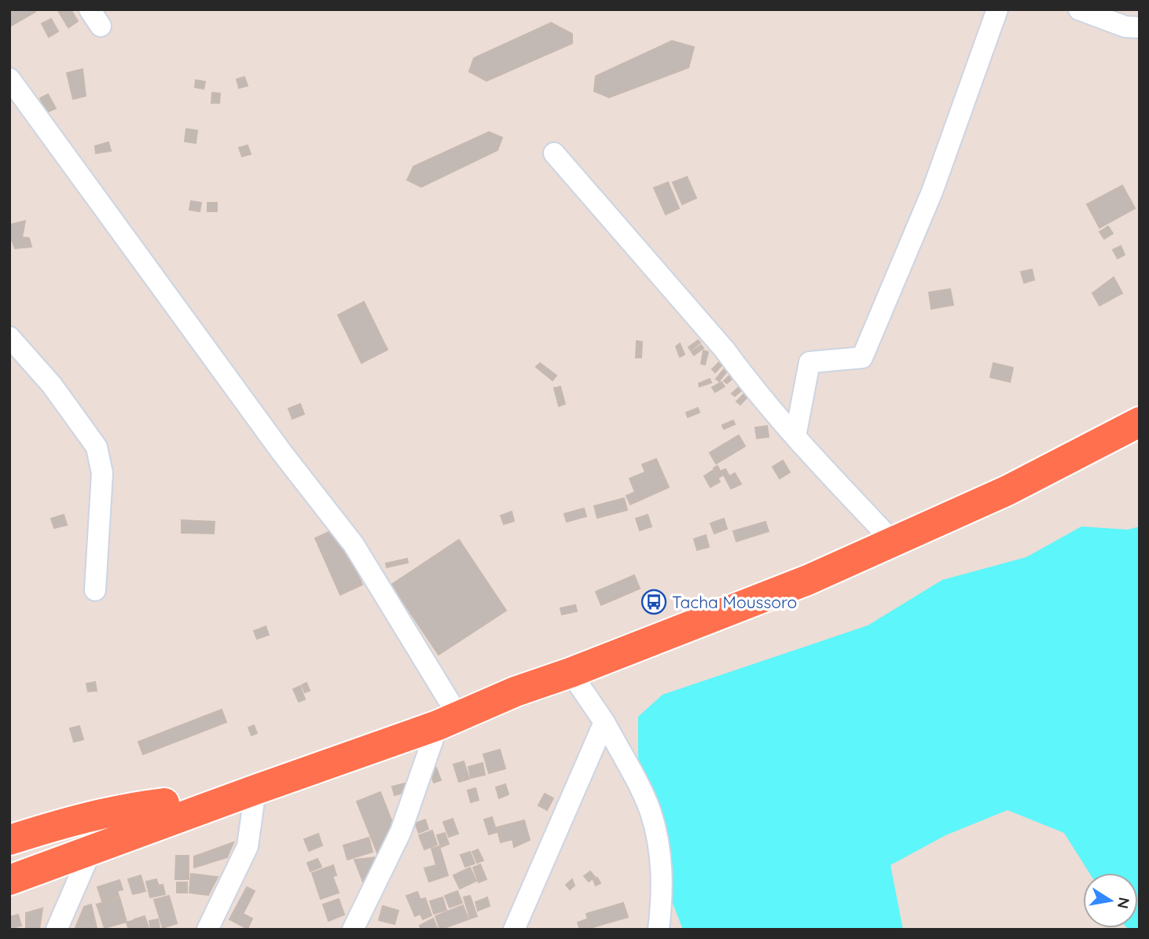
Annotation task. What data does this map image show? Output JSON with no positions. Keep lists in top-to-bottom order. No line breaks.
{"places":{"bus stop":["Tacha Moussoro"]},"north":"right"}
